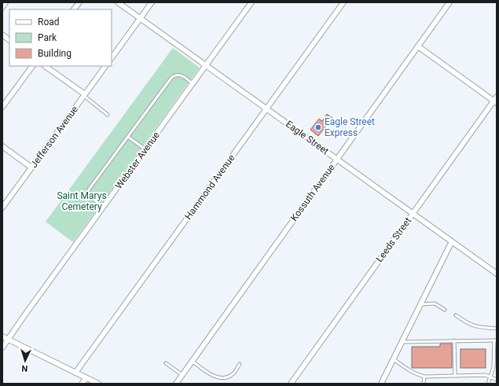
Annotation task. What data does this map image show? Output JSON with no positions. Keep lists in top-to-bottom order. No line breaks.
{"streets":{"street":["Jefferson Avenue","Eagle Street","Webster Avenue","Hammond Avenue","Kossuth Avenue","Leeds Street"]},"crossings":[["Eagle Street","Webster Avenue"],["Eagle Street","Hammond Avenue"],["Eagle Street","Kossuth Avenue"],["Eagle Street","Leeds Street"]],"parks":["Saint Marys Cemetery"],"places":["Eagle Street Express"],"legend":["Road","Park","Building"],"north":"bottom"}
